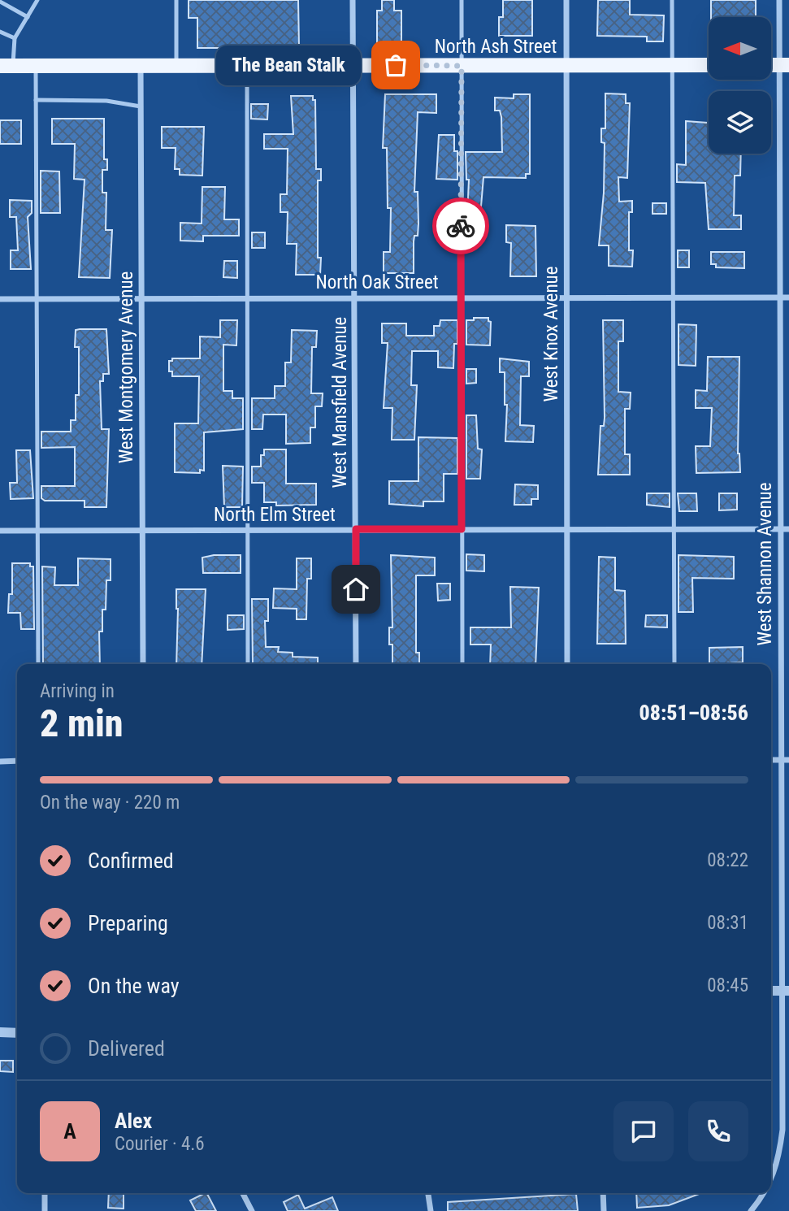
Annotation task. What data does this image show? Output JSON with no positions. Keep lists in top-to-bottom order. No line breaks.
{"streets":{"main road":["North Ash Street"],"street":["North Oak Street","West Knox Avenue","West Montgomery Avenue","West Mansfield Avenue","North Elm Street","West Shannon Avenue"]},"crossings":[["North Ash Street","West Knox Avenue"],["North Ash Street","West Montgomery Avenue"],["North Ash Street","West Mansfield Avenue"],["North Oak Street","West Knox Avenue"],["North Oak Street","West Montgomery Avenue"],["North Oak Street","West Mansfield Avenue"],["North Oak Street","West Shannon Avenue"],["West Knox Avenue","North Elm Street"],["West Montgomery Avenue","North Elm Street"],["West Mansfield Avenue","North Elm Street"],["North Elm Street","West Shannon Avenue"]],"places":["The Bean Stalk"],"north":"left","page":{"bubble":"The Bean Stalk","heading":["2 min","Arriving in","08:51–08:56"],"panel":["Alex","Courier · 4.6"],"bar":"On the way · 220 m","list":[["Confirmed","08:22"],["Preparing","08:31"],["On the way","08:45"],"Delivered"],"round":"A"}}
